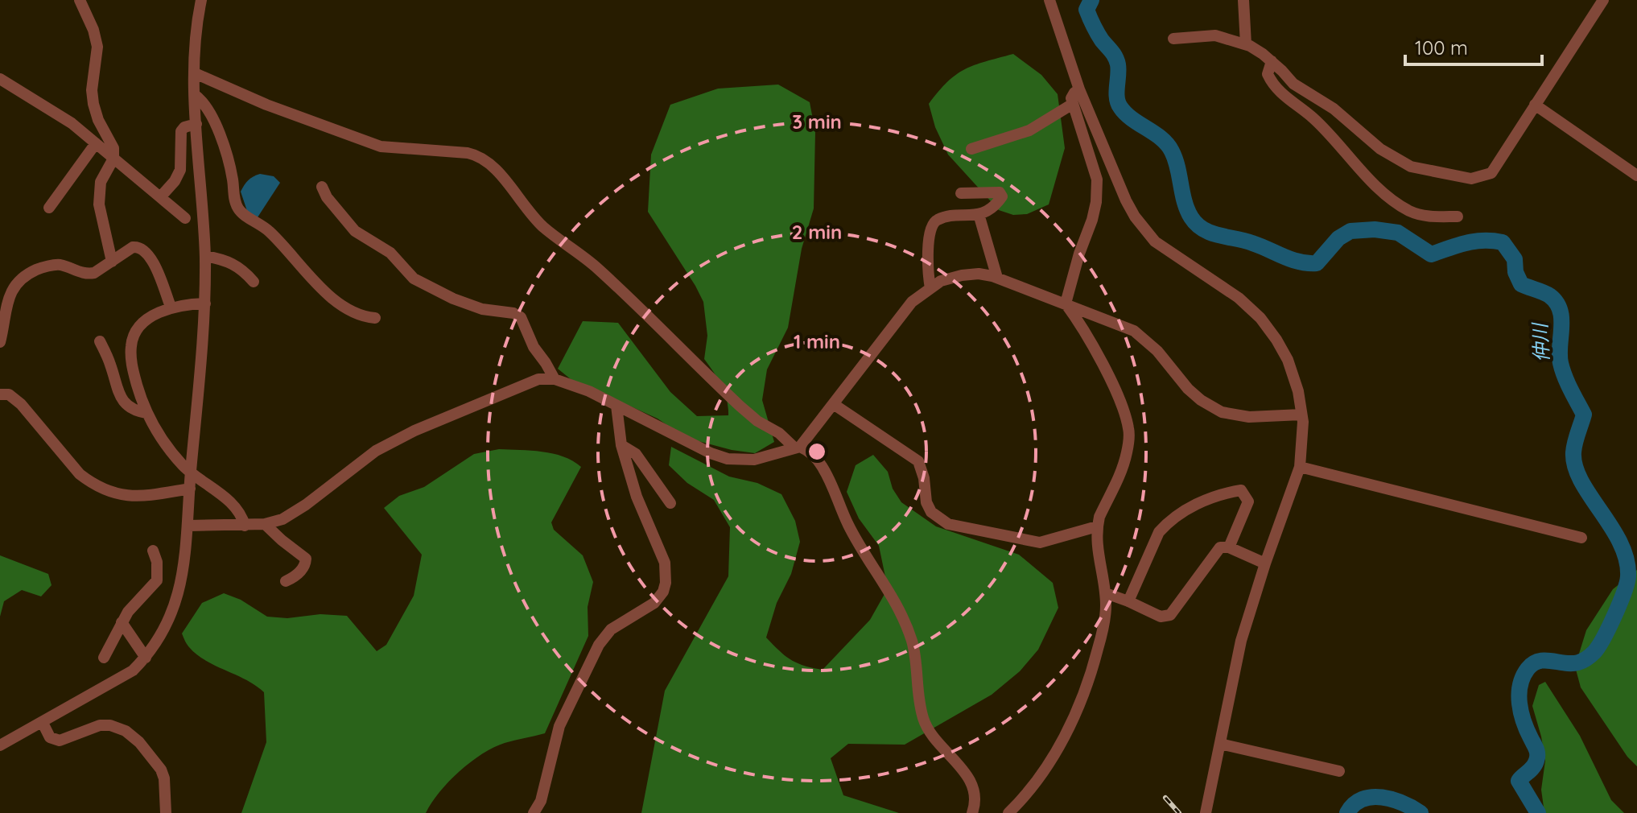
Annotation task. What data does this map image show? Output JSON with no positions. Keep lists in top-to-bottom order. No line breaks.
{"water":["仲川"],"scale_bar":"100 m","rings":["3 min","2 min","1 min"]}
